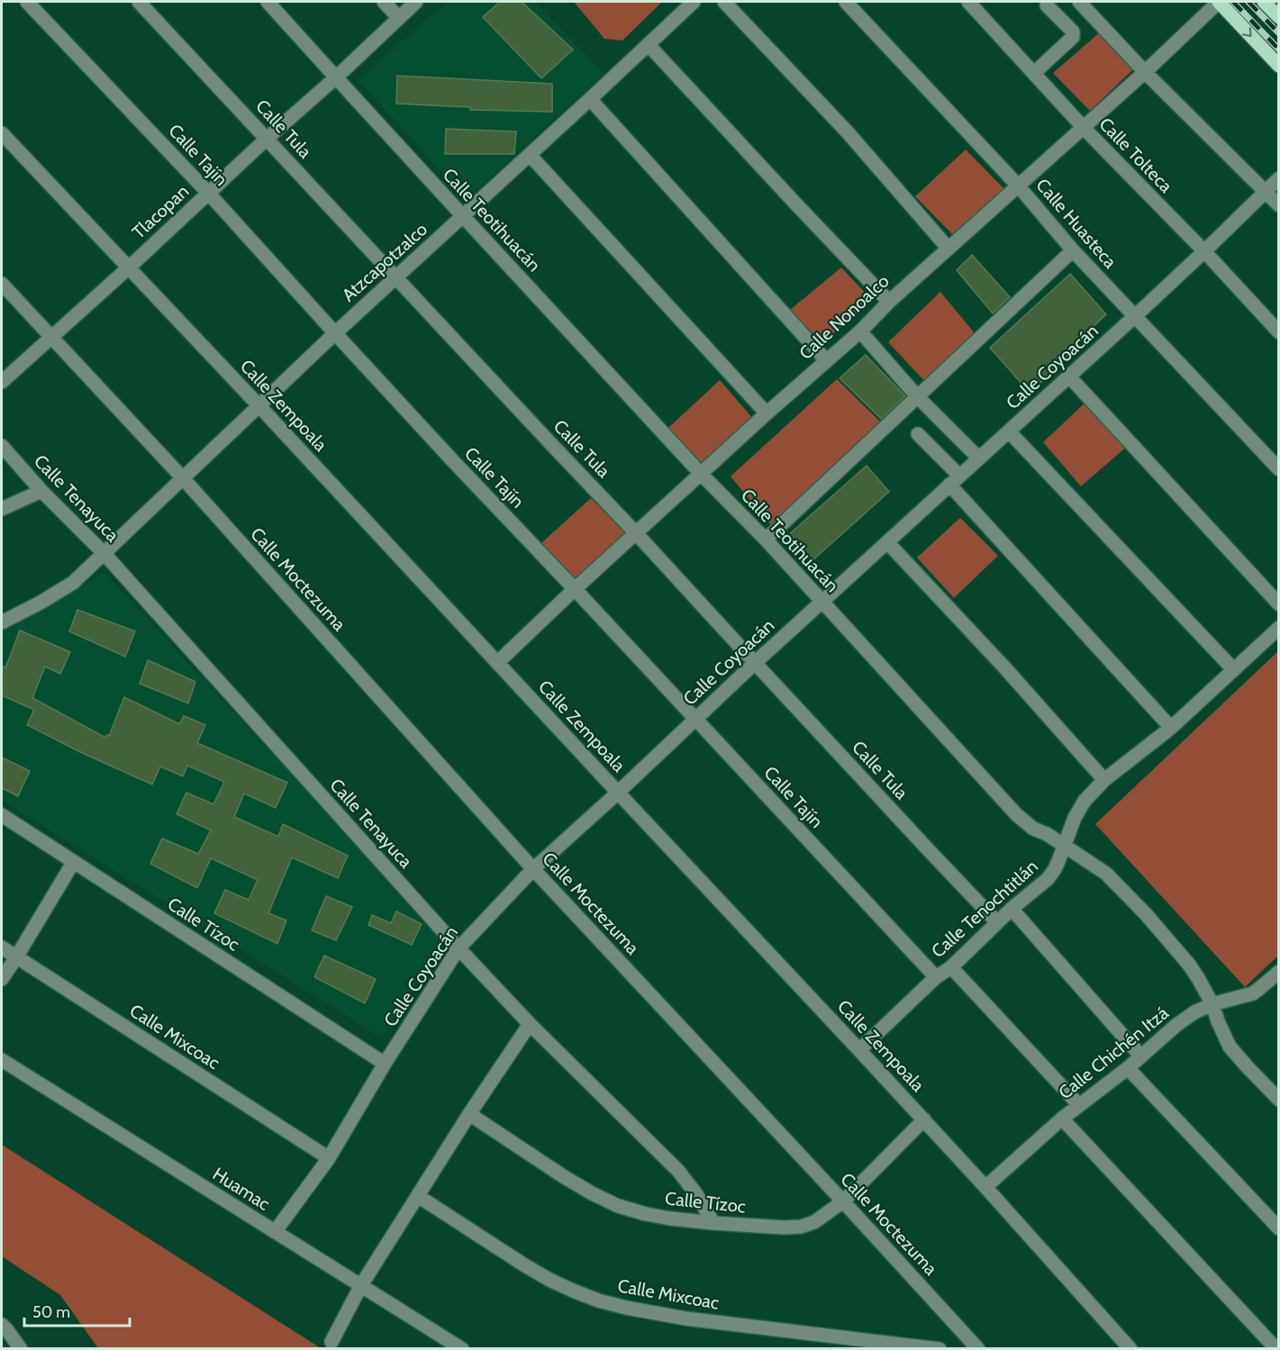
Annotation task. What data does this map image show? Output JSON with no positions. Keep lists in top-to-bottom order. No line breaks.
{"streets":{"street":["Calle Tula","Calle Tajín","Calle Tolteca","Tlacopan","Calle Teotihuacán","Calle Huasteca","Atzcapotzalco","Calle Nonoalco","Calle Coyoacán","Calle Zempoala","Calle Tenayuca","Calle Moctezuma","Calle Tenochtitlán","Calle Tízoc","Calle Mixcoac","Calle Chichén Itzá","Huamac"]},"crossings":[["Calle Tula","Tlacopan"],["Calle Tula","Atzcapotzalco"],["Calle Tula","Calle Nonoalco"],["Calle Tula","Calle Coyoacán"],["Calle Tula","Calle Tenochtitlán"],["Calle Tajín","Tlacopan"],["Calle Tajín","Atzcapotzalco"],["Calle Tajín","Calle Nonoalco"],["Calle Tajín","Calle Coyoacán"],["Calle Tajín","Calle Tenochtitlán"],["Calle Tolteca","Calle Nonoalco"],["Calle Tolteca","Calle Coyoacán"],["Tlacopan","Calle Teotihuacán"],["Tlacopan","Calle Zempoala"],["Tlacopan","Calle Moctezuma"],["Calle Teotihuacán","Atzcapotzalco"],["Calle Teotihuacán","Calle Nonoalco"],["Calle Teotihuacán","Calle Coyoacán"],["Calle Teotihuacán","Calle Tenochtitlán"],["Calle Teotihuacán","Calle Chichén Itzá"],["Calle Huasteca","Calle Nonoalco"],["Calle Huasteca","Calle Coyoacán"],["Atzcapotzalco","Calle Zempoala"],["Atzcapotzalco","Calle Tenayuca"],["Atzcapotzalco","Calle Moctezuma"],["Calle Nonoalco","Calle Zempoala"],["Calle Coyoacán","Calle Zempoala"],["Calle Coyoacán","Calle Tenayuca"],["Calle Coyoacán","Calle Moctezuma"],["Calle Coyoacán","Calle Tízoc"],["Calle Coyoacán","Calle Mixcoac"],["Calle Coyoacán","Huamac"],["Calle Zempoala","Calle Tenochtitlán"],["Calle Zempoala","Calle Tízoc"],["Calle Zempoala","Calle Chichén Itzá"],["Calle Tenayuca","Calle Tízoc"],["Calle Moctezuma","Calle Tízoc"]],"scale_bar":"50 m"}
